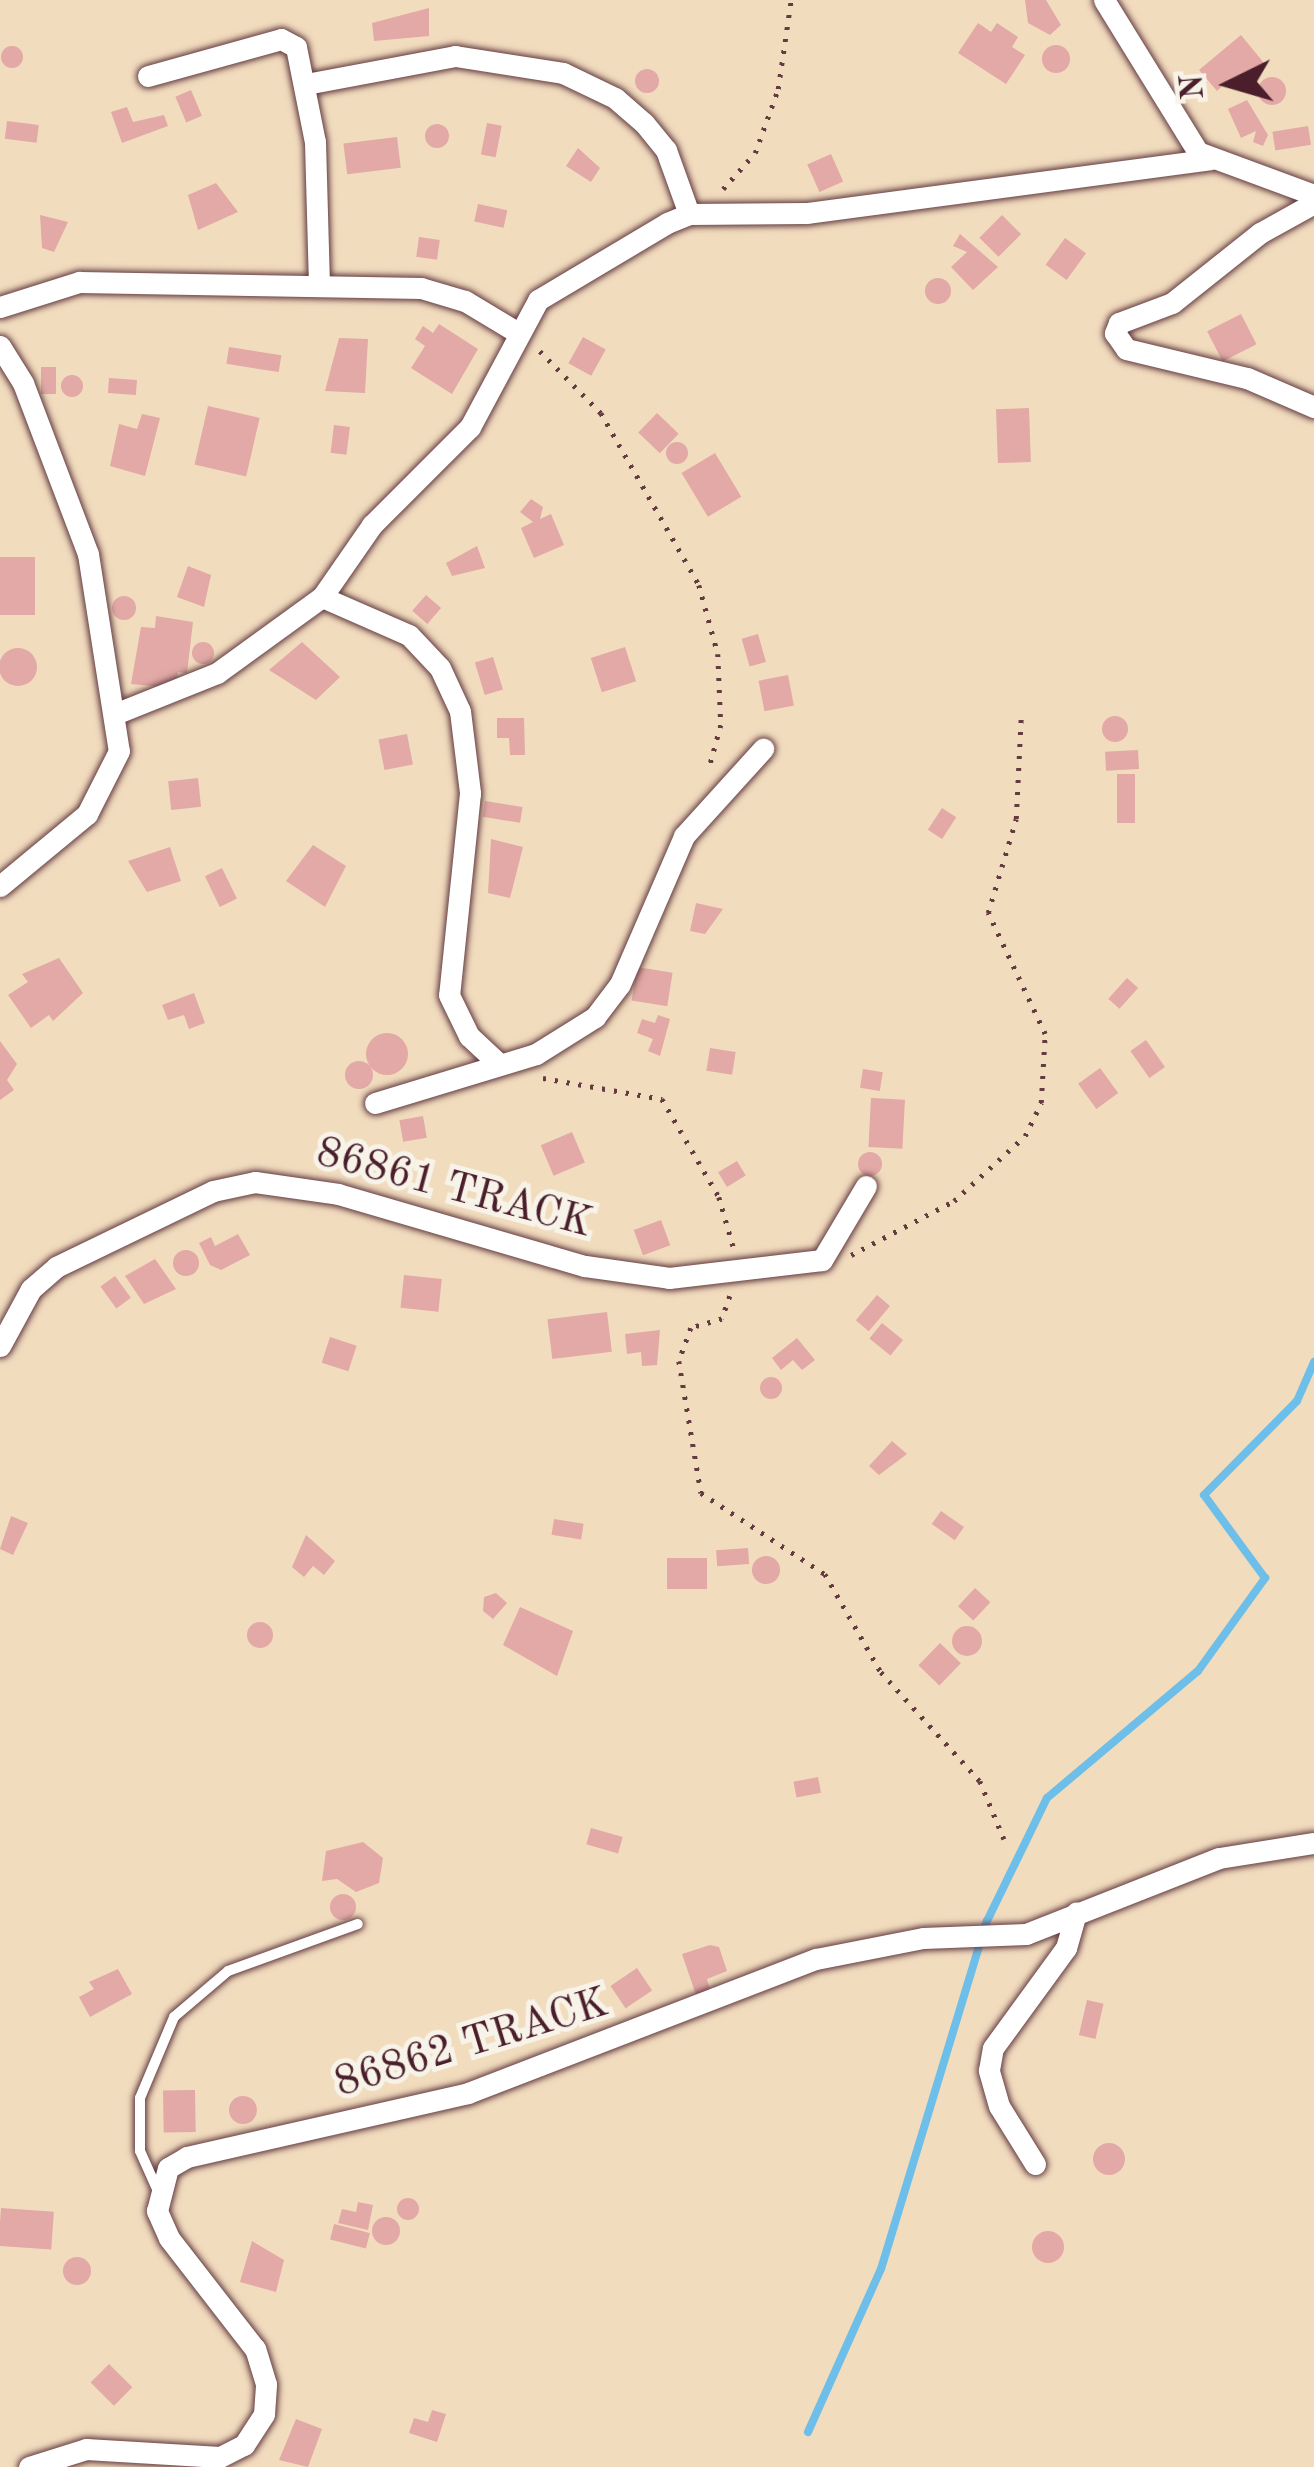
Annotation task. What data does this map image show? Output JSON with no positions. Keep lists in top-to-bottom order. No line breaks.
{"streets":{"street":["86861 TRACK","86862 TRACK"]},"north":"left"}
